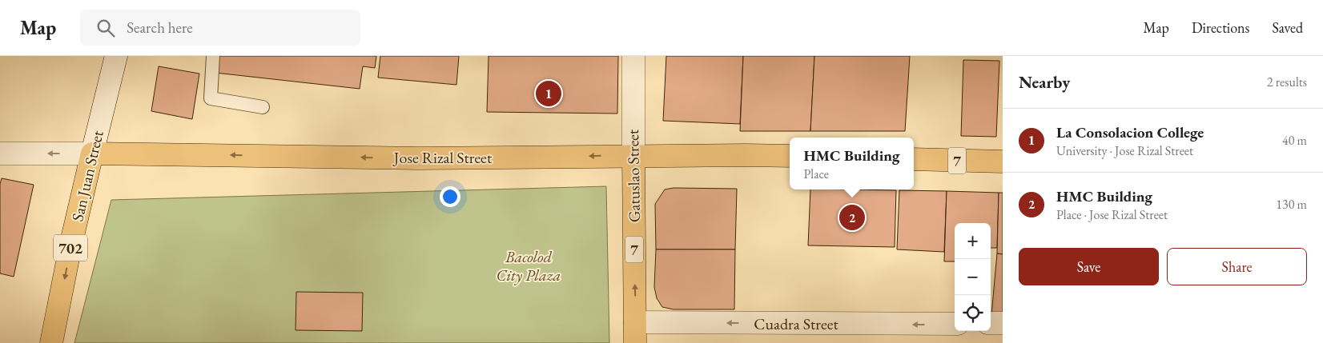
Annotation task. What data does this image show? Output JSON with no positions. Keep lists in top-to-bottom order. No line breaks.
{"streets":{"main road":["Jose Rizal Street","7","San Juan Street","Gatuslao Street","702"],"street":["Cuadra Street"]},"crossings":[["Jose Rizal Street","San Juan Street"],["Jose Rizal Street","Gatuslao Street"],["Gatuslao Street","Cuadra Street"]],"one_way":["Jose Rizal Street","San Juan Street","Gatuslao Street","Cuadra Street"],"parks":["Bacolod City Plaza"],"page":{"header":"Map","search":"Search here","nav":["Map","Directions","Saved"],"heading":["Nearby","2 results"],"pins":["1","2"],"list":[{"mark":"1","name":"La Consolacion College","note":"University · Jose Rizal Street","value":"40 m"},{"mark":"2","name":"HMC Building","note":"Place · Jose Rizal Street","value":"130 m"}],"popup":["HMC Building","Place"],"map_buttons":["+","−"],"buttons":["Save","Share"]}}
